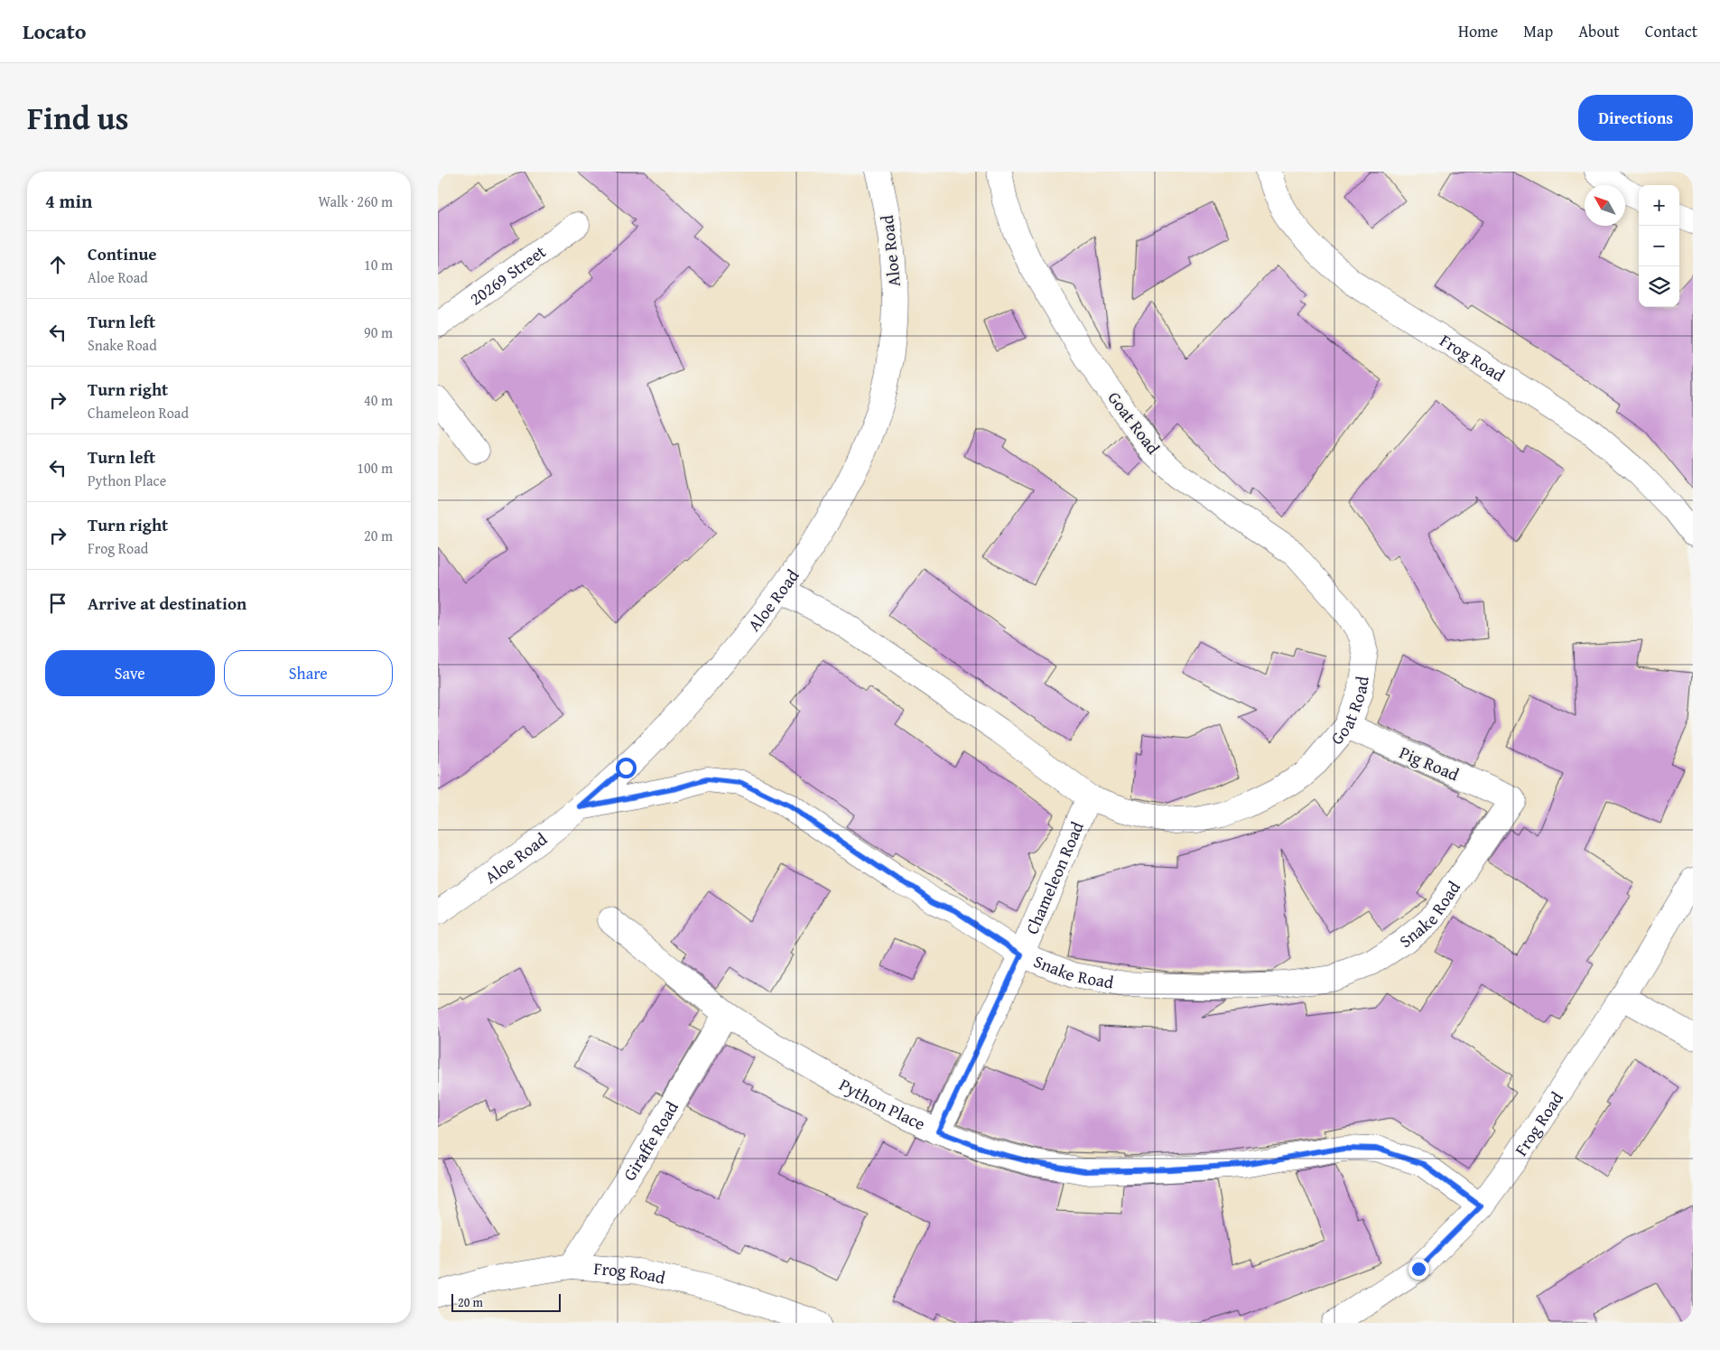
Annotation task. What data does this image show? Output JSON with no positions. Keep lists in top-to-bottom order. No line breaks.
{"streets":{"street":["Aloe Road","20269 Street","Frog Road","Goat Road","Pig Road","Chameleon Road","Snake Road","Python Place","Giraffe Road"]},"crossings":[["Aloe Road","Goat Road"],["Aloe Road","Snake Road"],["Frog Road","Python Place"],["Frog Road","Giraffe Road"],["Goat Road","Pig Road"],["Goat Road","Chameleon Road"],["Pig Road","Snake Road"],["Chameleon Road","Snake Road"],["Chameleon Road","Python Place"],["Python Place","Giraffe Road"]],"scale_bar":"20 m","north":"top left","page":{"header":"Locato","nav":["Home","Map","About","Contact"],"title":"Find us","buttons":["Directions",["Save","Share"]],"heading":["4 min","Walk · 260 m"],"map_buttons":["+","−"],"list":[["Continue","Aloe Road","10 m"],["Turn left","Snake Road","90 m"],["Turn right","Chameleon Road","40 m"],["Turn left","Python Place","100 m"],["Turn right","Frog Road","20 m"],"Arrive at destination"],"scale":"20 m"}}
